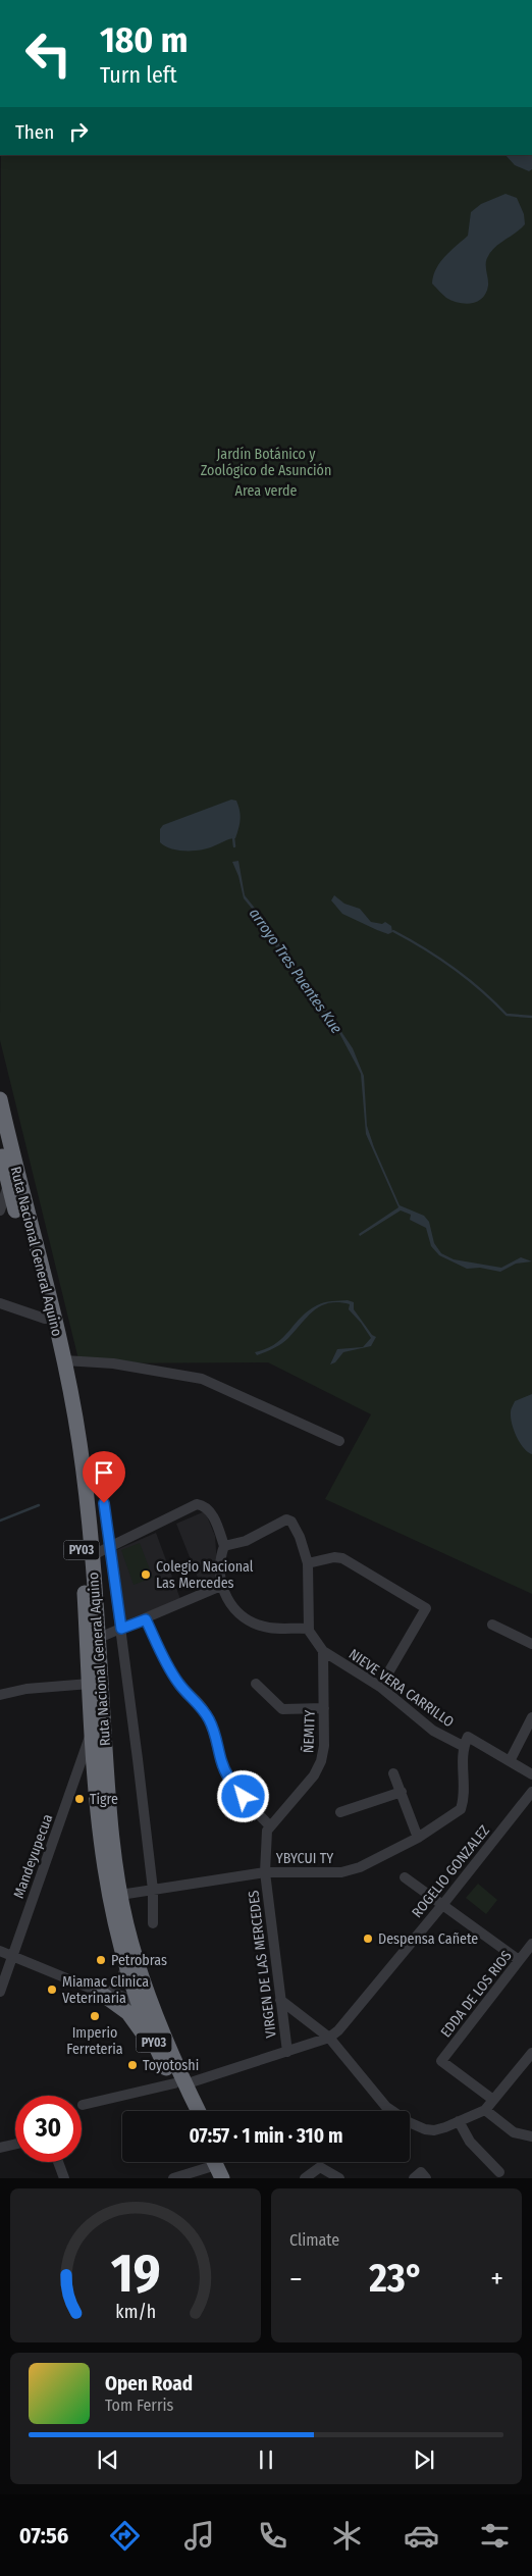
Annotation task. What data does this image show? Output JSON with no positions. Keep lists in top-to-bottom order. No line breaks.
{"streets":{"highway":["Ruta Nacional General Aquino","PY03"],"street":["NIEVE VERA CARRILLO","ÑEMITY","Mandeyupecua","YBYCUI TY","ROGELIO GONZALEZ","VIRGEN DE LAS MERCEDES","EDDA DE LOS RIOS"]},"crossings":[["Ruta Nacional General Aquino","Mandeyupecua"],["Ruta Nacional General Aquino","YBYCUI TY"],["Ruta Nacional General Aquino","ROGELIO GONZALEZ"],["NIEVE VERA CARRILLO","ÑEMITY"],["NIEVE VERA CARRILLO","YBYCUI TY"],["ÑEMITY","VIRGEN DE LAS MERCEDES"],["YBYCUI TY","VIRGEN DE LAS MERCEDES"],["ROGELIO GONZALEZ","VIRGEN DE LAS MERCEDES"]],"water":["arroyo Tres Puentes Kue"],"parks":["Jardín Botánico y Zoológico de Asunción","Area verde"],"places":["Colegio Nacional Las Mercedes","Tigre","Despensa Cañete","Petrobras","Miamac Clinica Veterinaria","Imperio Ferreteria","Toyotoshi"],"page":{"turn":["180 m","Turn left"],"then":"Then","limit":"30","trip":"07:57 · 1 min · 310 m","tile":"Climate","heat":["−","23°","+"],"song":["Open Road","Tom Ferris"],"tabs":"07:56","gauge":["19","km/h"]}}
